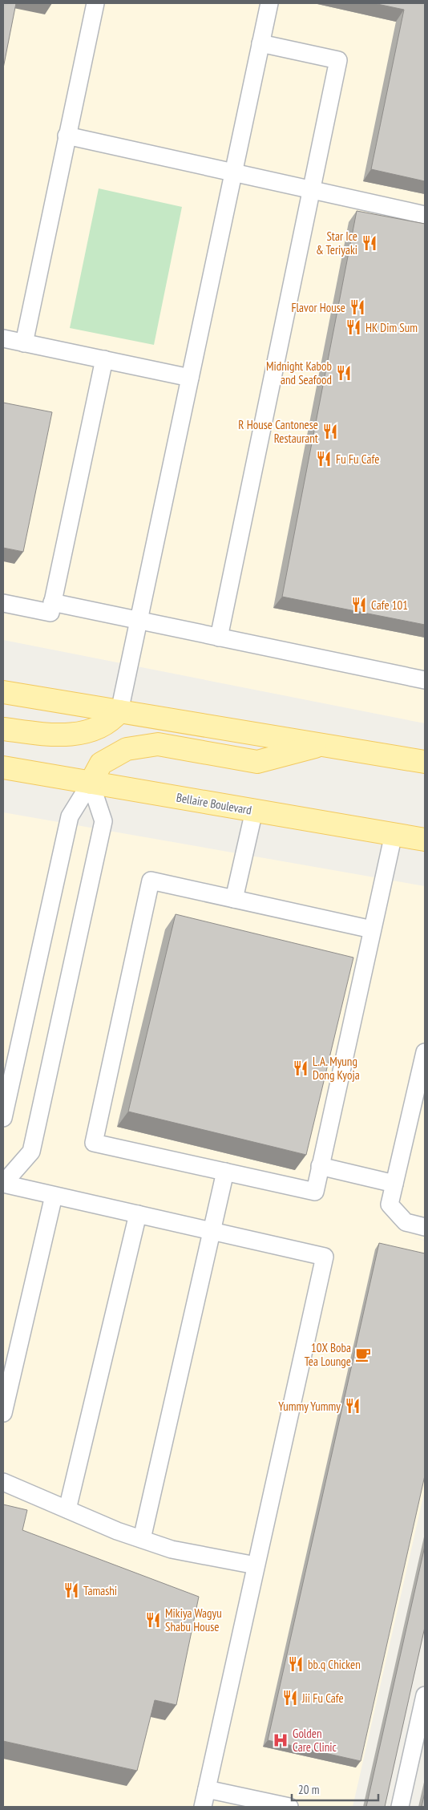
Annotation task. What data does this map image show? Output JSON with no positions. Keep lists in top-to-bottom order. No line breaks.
{"streets":{"main road":["Bellaire Boulevard"]},"places":{"restaurant":["Star Ice & Teriyaki","Flavor House","HK Dim Sum","Midnight Kabob and Seafood","R House Cantonese Restaurant","Fu Fu Cafe","Cafe 101","L.A. Myung Dong Kyoja","Yummy Yummy","Tamashi","Mikiya Wagyu Shabu House","bb.q Chicken","Jii Fu Cafe"],"cafe":["10X Boba Tea Lounge"],"hospital":["Golden Care Clinic"]},"scale_bar":"20 m"}
